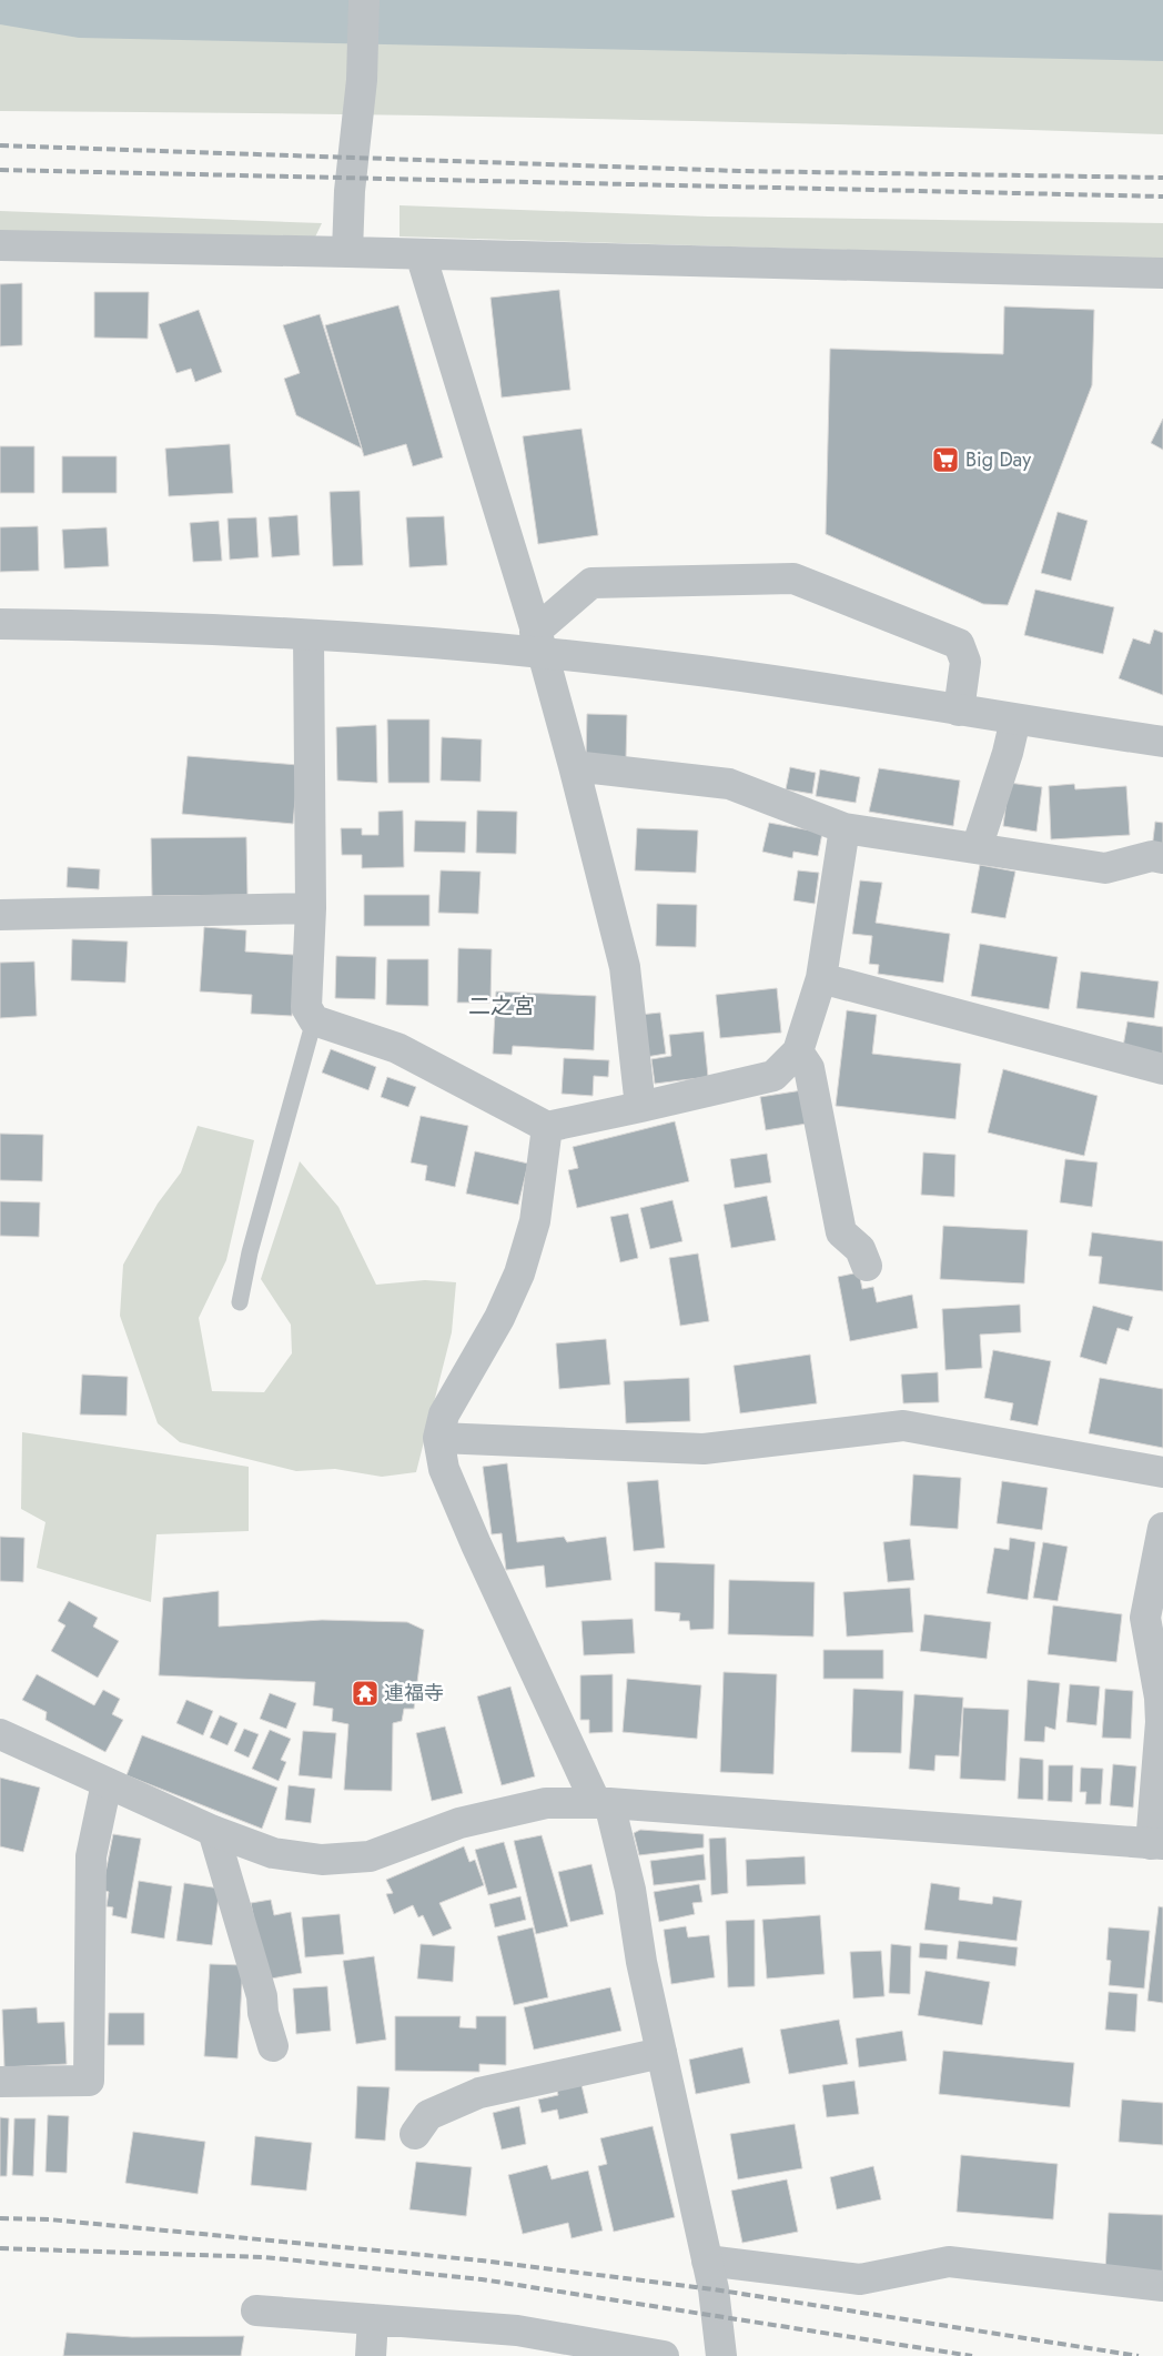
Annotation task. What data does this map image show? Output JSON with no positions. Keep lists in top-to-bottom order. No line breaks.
{"districts":["二之宮"],"places":{"supermarket":["Big Day"],"temple":["連福寺"]}}
